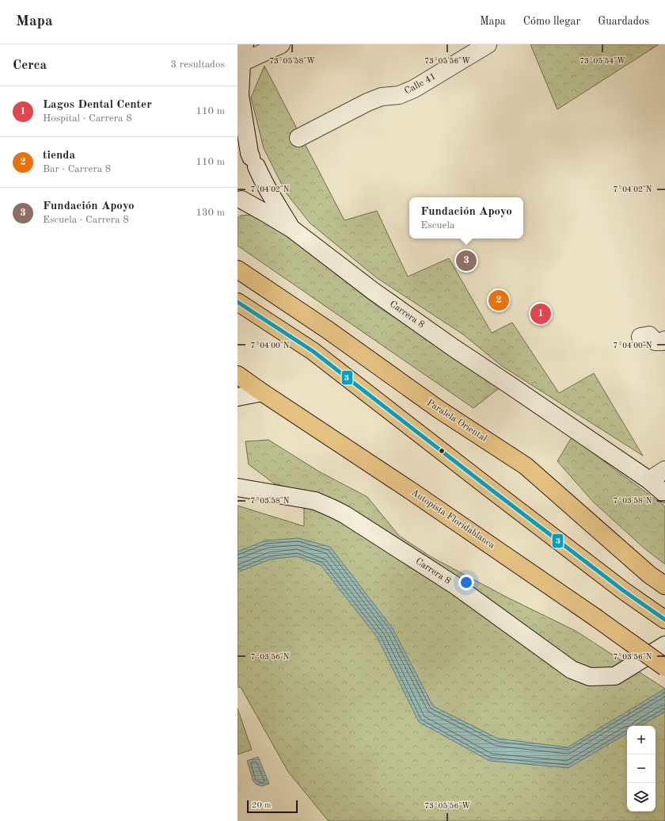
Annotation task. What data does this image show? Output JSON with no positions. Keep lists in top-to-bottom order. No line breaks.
{"streets":{"highway":["Paralela Oriental","Autopista Floridablanca"],"main road":["Calle 41","Carrera 8"]},"lines":["transit line 3"],"scale_bar":"20 m","page":{"header":"Mapa","nav":["Mapa","Cómo llegar","Guardados"],"heading":["Cerca","3 resultados"],"list":[{"mark":"1","name":"Lagos Dental Center","note":"Hospital · Carrera 8","value":"110 m"},{"mark":"2","name":"tienda","note":"Bar · Carrera 8","value":"110 m"},{"mark":"3","name":"Fundación Apoyo","note":"Escuela · Carrera 8","value":"130 m"}],"popup":["Fundación Apoyo","Escuela"],"pins":["3","2","1"],"map_buttons":["+","−"],"scale":"20 m"},"coordinates":["73°05'58\"W","73°05'56\"W","73°05'54\"W","7°04'02\"N","7°04'00\"N","7°03'58\"N","7°03'56\"N"]}
